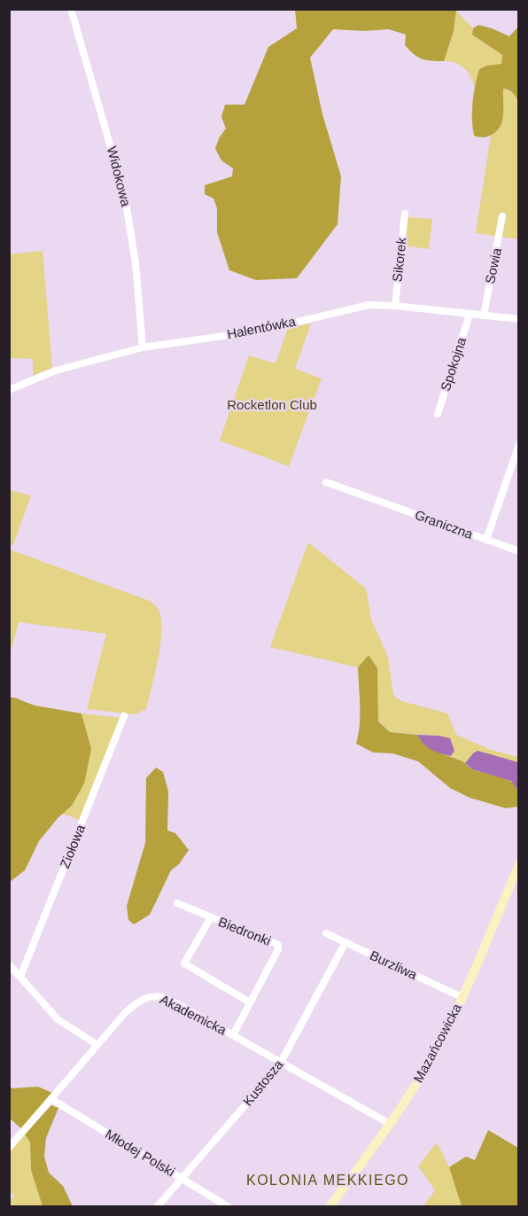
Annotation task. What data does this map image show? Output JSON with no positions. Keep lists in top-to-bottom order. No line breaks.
{"streets":{"street":["Widokowa","Sikorek","Sowia","Halentówka","Spokojna","Graniczna","Ziołowa","Biedronki","Burzliwa","Akademicka","Mazańcowicka","Kustosza","Młodej Polski"]},"crossings":[["Widokowa","Halentówka"],["Sikorek","Halentówka"],["Sowia","Halentówka"],["Halentówka","Spokojna"],["Biedronki","Akademicka"],["Burzliwa","Mazańcowicka"],["Burzliwa","Kustosza"],["Akademicka","Mazańcowicka"],["Akademicka","Kustosza"],["Akademicka","Młodej Polski"],["Kustosza","Młodej Polski"]],"districts":["KOLONIA MEKKIEGO"],"parks":["Rocketlon Club"]}
